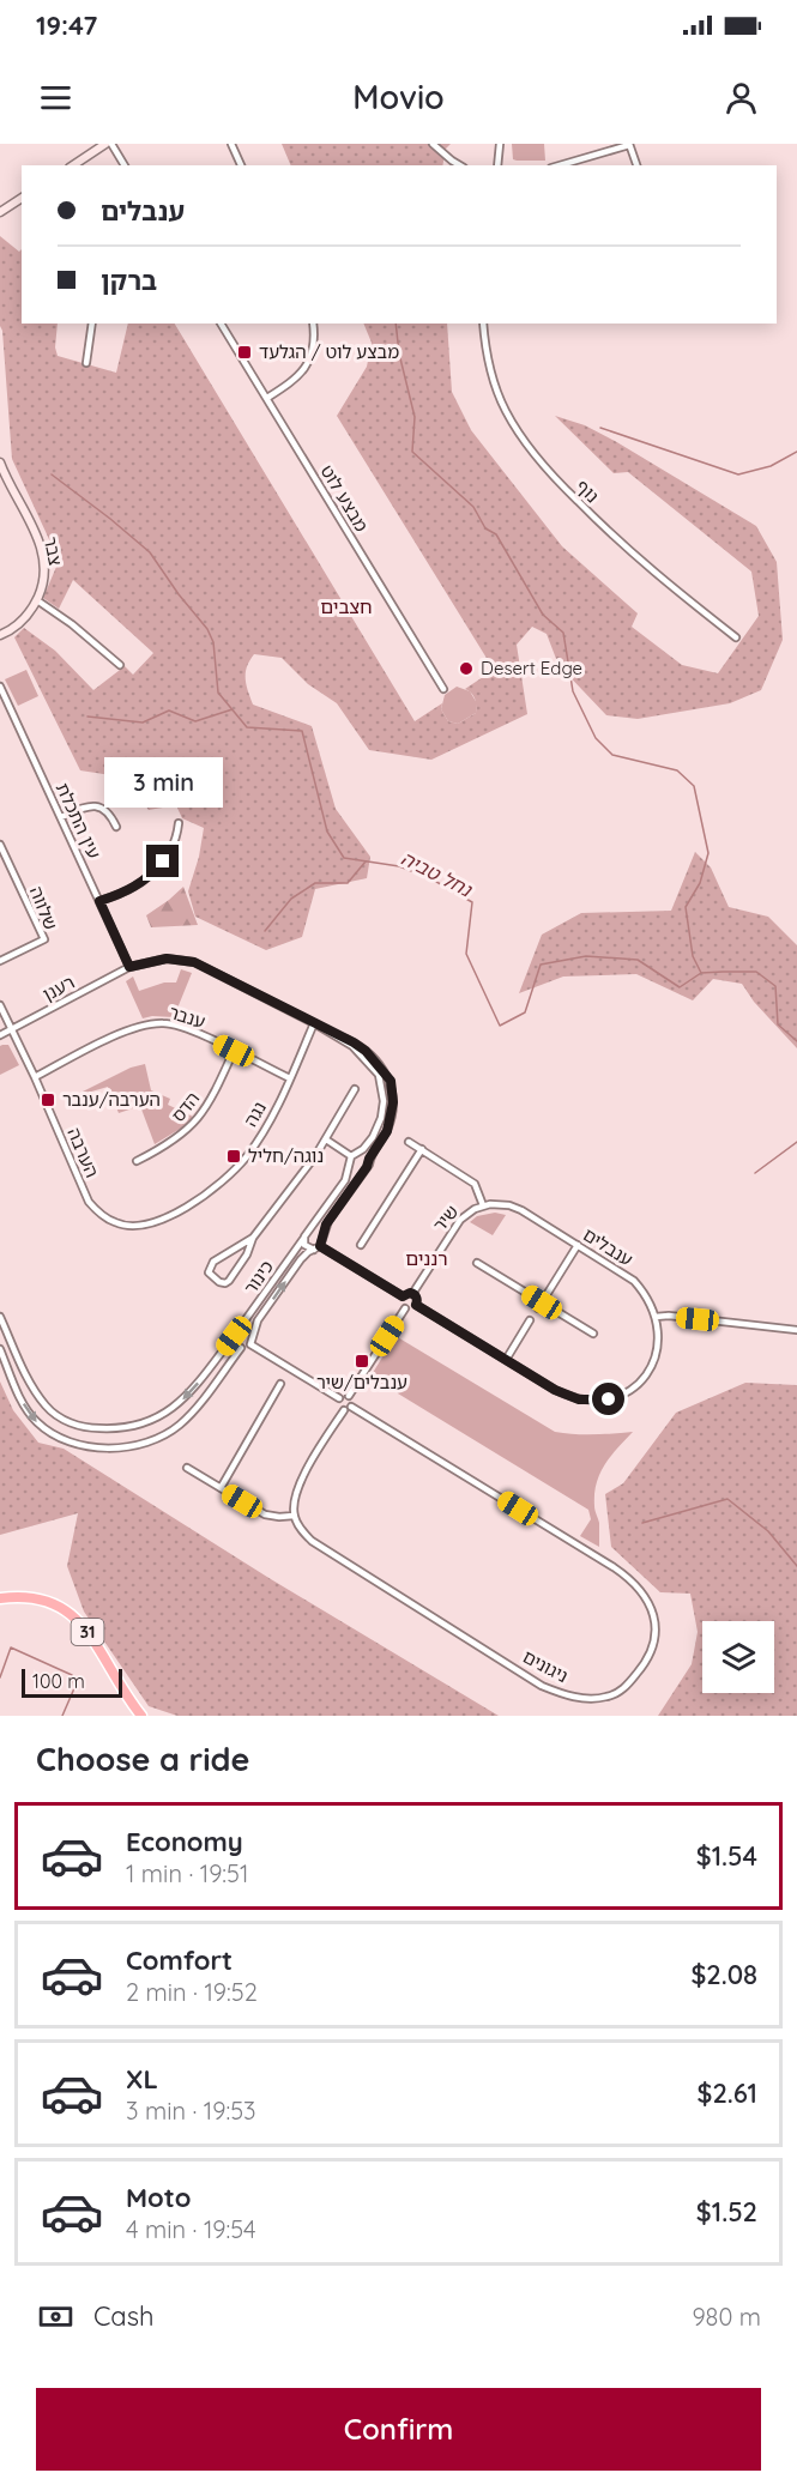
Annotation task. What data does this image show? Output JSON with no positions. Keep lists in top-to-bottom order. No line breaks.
{"streets":{"highway":["31"],"street":["נוף","מבצע לוט","צבר","עין התכלת","שלווה","רענן","ענבר","הדס","נגה","הערבה","שיר","ענבלים","כינור","ניגונים"]},"crossings":[["עין התכלת","רענן"],["רענן","נגה"],["רענן","הערבה"],["ענבר","הדס"],["ענבר","נגה"],["ענבר","הערבה"],["הדס","נגה"],["הדס","הערבה"],["נגה","הערבה"],["שיר","ענבלים"]],"districts":["חצבים","רננים"],"water":["נחל טביה"],"places":{"transit":["מבצע לוט / הגלעד","הערבה/ענבר","נוגה/חליל","ענבלים/שיר"],"other":["Desert Edge"]},"scale_bar":"100 m","page":{"status":"19:47","header":"Movio","banner":["ענבלים","ברקן"],"bubble":"3 min","scale":"100 m","heading":"Choose a ride","list":[{"name":"Economy","note":"1 min · 19:51","value":"$1.54"},{"name":"Comfort","note":"2 min · 19:52","value":"$2.08"},{"name":"XL","note":"3 min · 19:53","value":"$2.61"},{"name":"Moto","note":"4 min · 19:54","value":"$1.52"}],"pay":["Cash","980 m"],"buttons":"Confirm"}}
